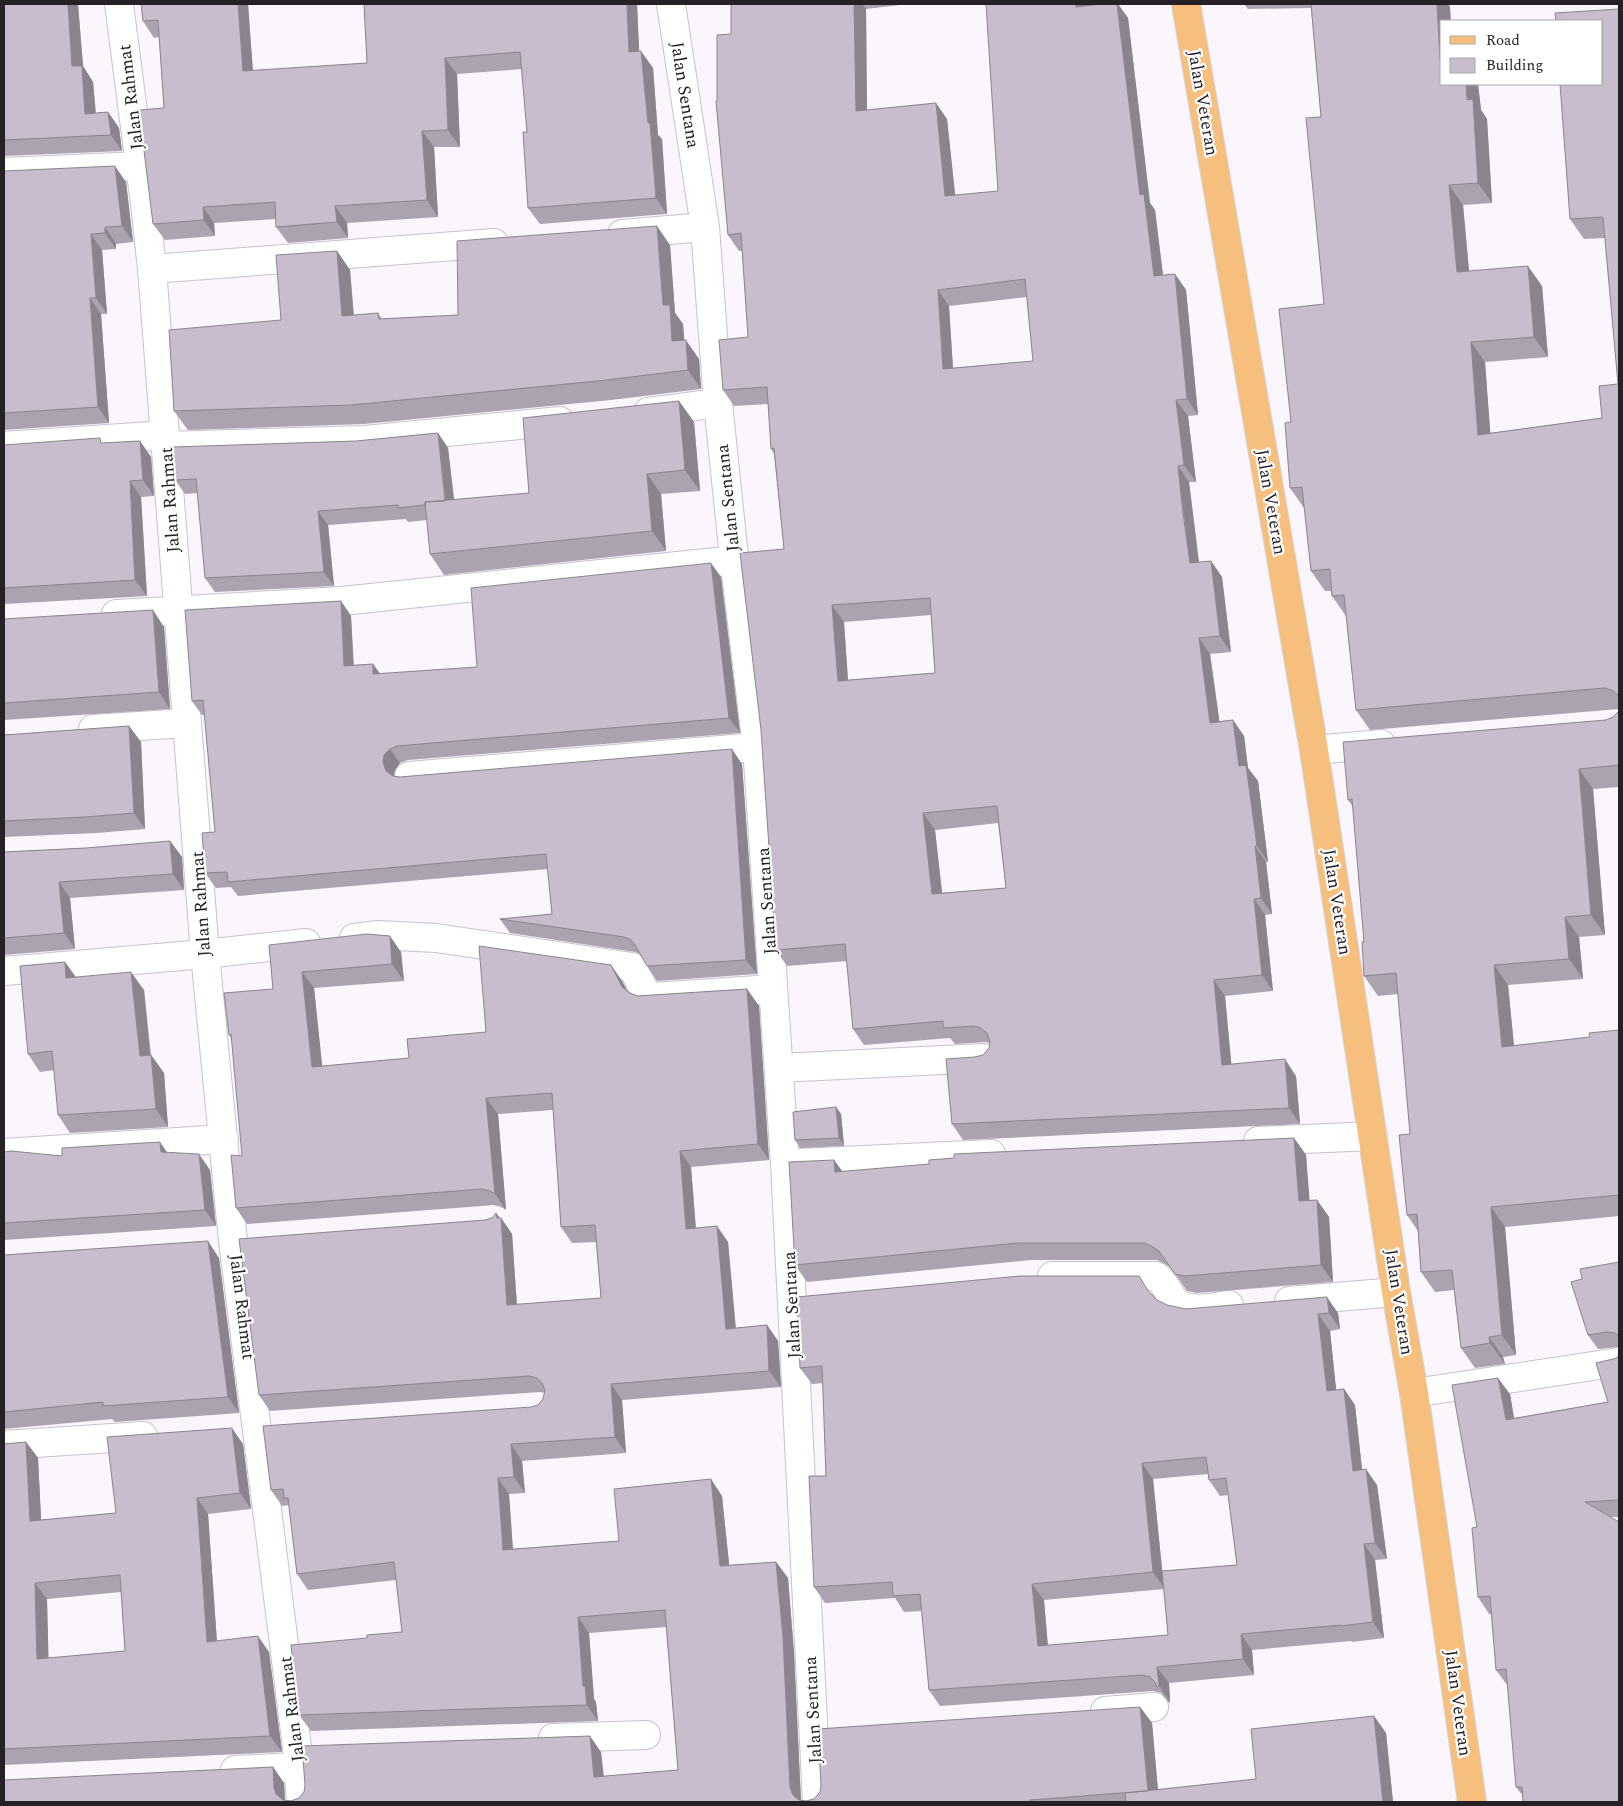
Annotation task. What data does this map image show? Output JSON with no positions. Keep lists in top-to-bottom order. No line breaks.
{"streets":{"main road":["Jalan Veteran"],"street":["Jalan Sentana","Jalan Rahmat"]},"legend":["Road","Building"]}
